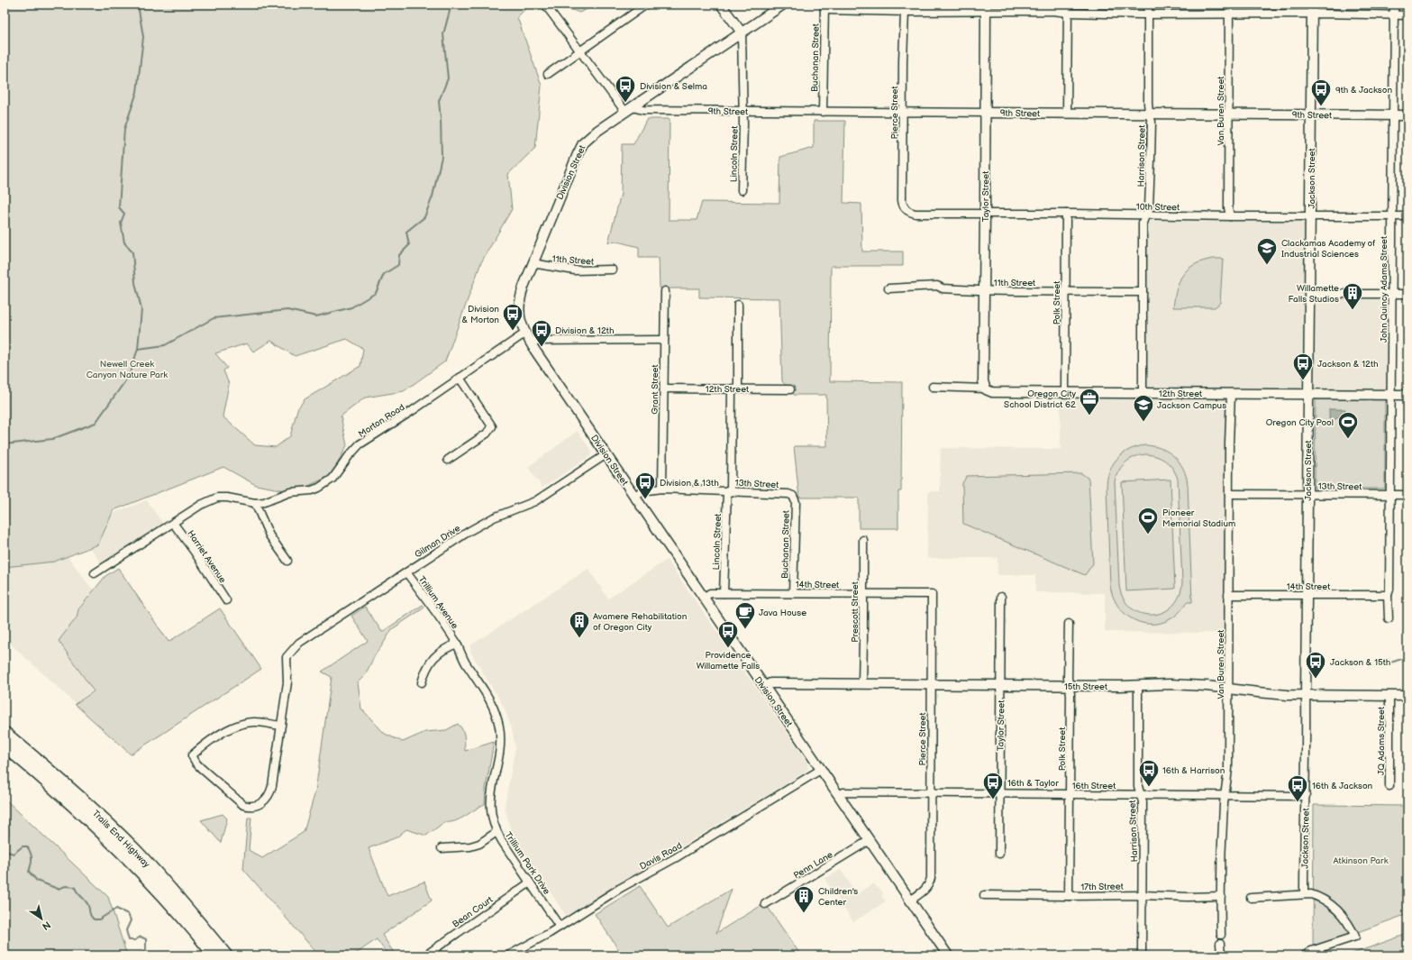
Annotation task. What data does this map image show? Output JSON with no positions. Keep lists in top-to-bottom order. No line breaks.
{"streets":{"highway":["Trails End Highway"],"street":["Buchanan Street","9th Street","Van Buren Street","Pierce Street","Lincoln Street","Harrison Street","Division Street","Jackson Street","Taylor Street","10th Street","11th Street","John Quincy Adams Street","Polk Street","12th Street","Grant Street","Morton Road","13th Street","Gilman Drive","Harriet Avenue","14th Street","Trillium Avenue","Prescott Street","15th Street","JQ Adams Street","16th Street","Davis Road","Trillium Park Drive","Penn Lane","17th Street","Bean Court"]},"crossings":[["Buchanan Street","9th Street"],["Buchanan Street","13th Street"],["Buchanan Street","14th Street"],["9th Street","Van Buren Street"],["9th Street","Pierce Street"],["9th Street","Lincoln Street"],["9th Street","Harrison Street"],["9th Street","Division Street"],["9th Street","Jackson Street"],["9th Street","Taylor Street"],["9th Street","John Quincy Adams Street"],["Van Buren Street","10th Street"],["Van Buren Street","12th Street"],["Van Buren Street","13th Street"],["Van Buren Street","14th Street"],["Van Buren Street","15th Street"],["Van Buren Street","16th Street"],["Van Buren Street","17th Street"],["Pierce Street","Division Street"],["Pierce Street","10th Street"],["Pierce Street","14th Street"],["Pierce Street","15th Street"],["Pierce Street","16th Street"],["Lincoln Street","Division Street"],["Lincoln Street","12th Street"],["Lincoln Street","13th Street"],["Lincoln Street","14th Street"],["Harrison Street","10th Street"],["Harrison Street","11th Street"],["Harrison Street","12th Street"],["Harrison Street","15th Street"],["Harrison Street","16th Street"],["Harrison Street","17th Street"],["Division Street","11th Street"],["Division Street","Morton Road"],["Division Street","13th Street"],["Division Street","Gilman Drive"],["Division Street","14th Street"],["Division Street","15th Street"],["Division Street","16th Street"],["Division Street","Davis Road"],["Division Street","Penn Lane"],["Jackson Street","10th Street"],["Jackson Street","12th Street"],["Jackson Street","13th Street"],["Jackson Street","14th Street"],["Jackson Street","15th Street"],["Jackson Street","16th Street"],["Taylor Street","10th Street"],["Taylor Street","11th Street"],["Taylor Street","12th Street"],["Taylor Street","15th Street"],["Taylor Street","16th Street"],["10th Street","John Quincy Adams Street"],["10th Street","Polk Street"],["11th Street","Polk Street"],["John Quincy Adams Street","12th Street"],["John Quincy Adams Street","13th Street"],["John Quincy Adams Street","14th Street"],["Polk Street","12th Street"],["Polk Street","15th Street"],["Polk Street","16th Street"],["Polk Street","17th Street"],["12th Street","Grant Street"],["Grant Street","13th Street"],["Morton Road","Harriet Avenue"],["Gilman Drive","Trillium Avenue"],["14th Street","Prescott Street"],["Trillium Avenue","Trillium Park Drive"],["Prescott Street","15th Street"],["15th Street","JQ Adams Street"],["Davis Road","Trillium Park Drive"],["Trillium Park Drive","Bean Court"]],"parks":["Newell Creek Canyon Nature Park","Atkinson Park"],"places":{"bus stop":["Division & Selma","9th & Jackson","Division & Morton","Division & 12th","Jackson & 12th","Division & 13th","Providence Willamette Falls","Jackson & 15th","16th & Harrison","16th & Taylor","16th & Jackson"],"school or university":["Clackamas Academy of Industrial Sciences","Jackson Campus"],"building":["Willamette Falls Studios","Avamere Rehabilitation of Oregon City","Children's Center"],"office":["Oregon City School District 62"],"sports":["Oregon City Pool","Pioneer Memorial Stadium"],"cafe":["Java House"]},"north":"bottom right"}
